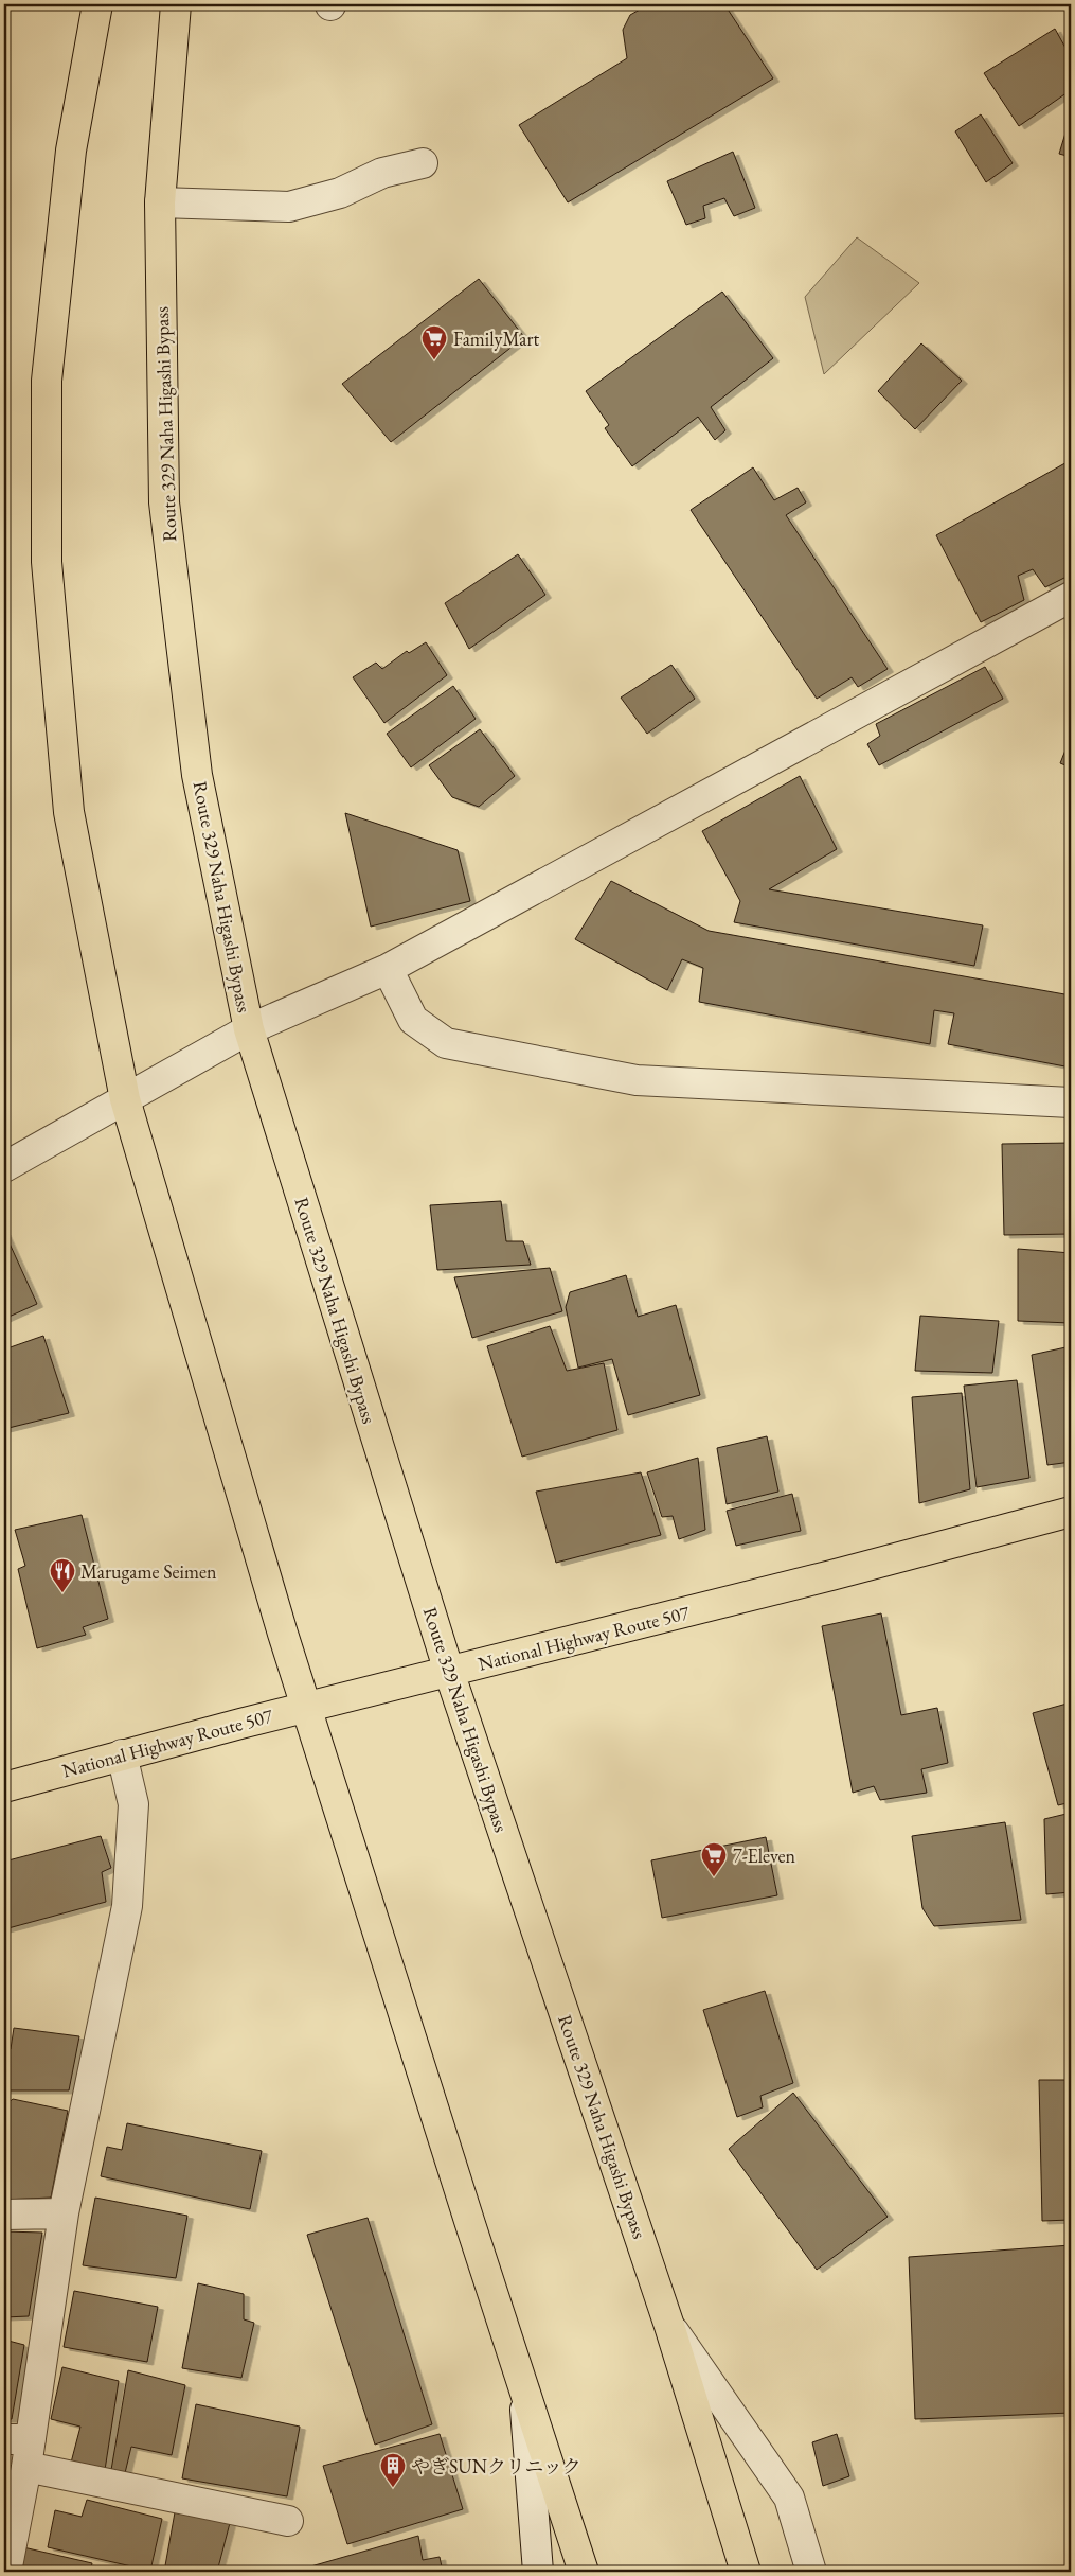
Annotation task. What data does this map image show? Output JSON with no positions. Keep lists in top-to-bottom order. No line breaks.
{"streets":{"highway":["Route 329 Naha Higashi Bypass","National Highway Route 507"]},"crossings":[["Route 329 Naha Higashi Bypass","National Highway Route 507"]],"places":{"supermarket":["FamilyMart","7-Eleven"],"restaurant":["Marugame Seimen"],"building":["やぎSUNクリニック"]}}
